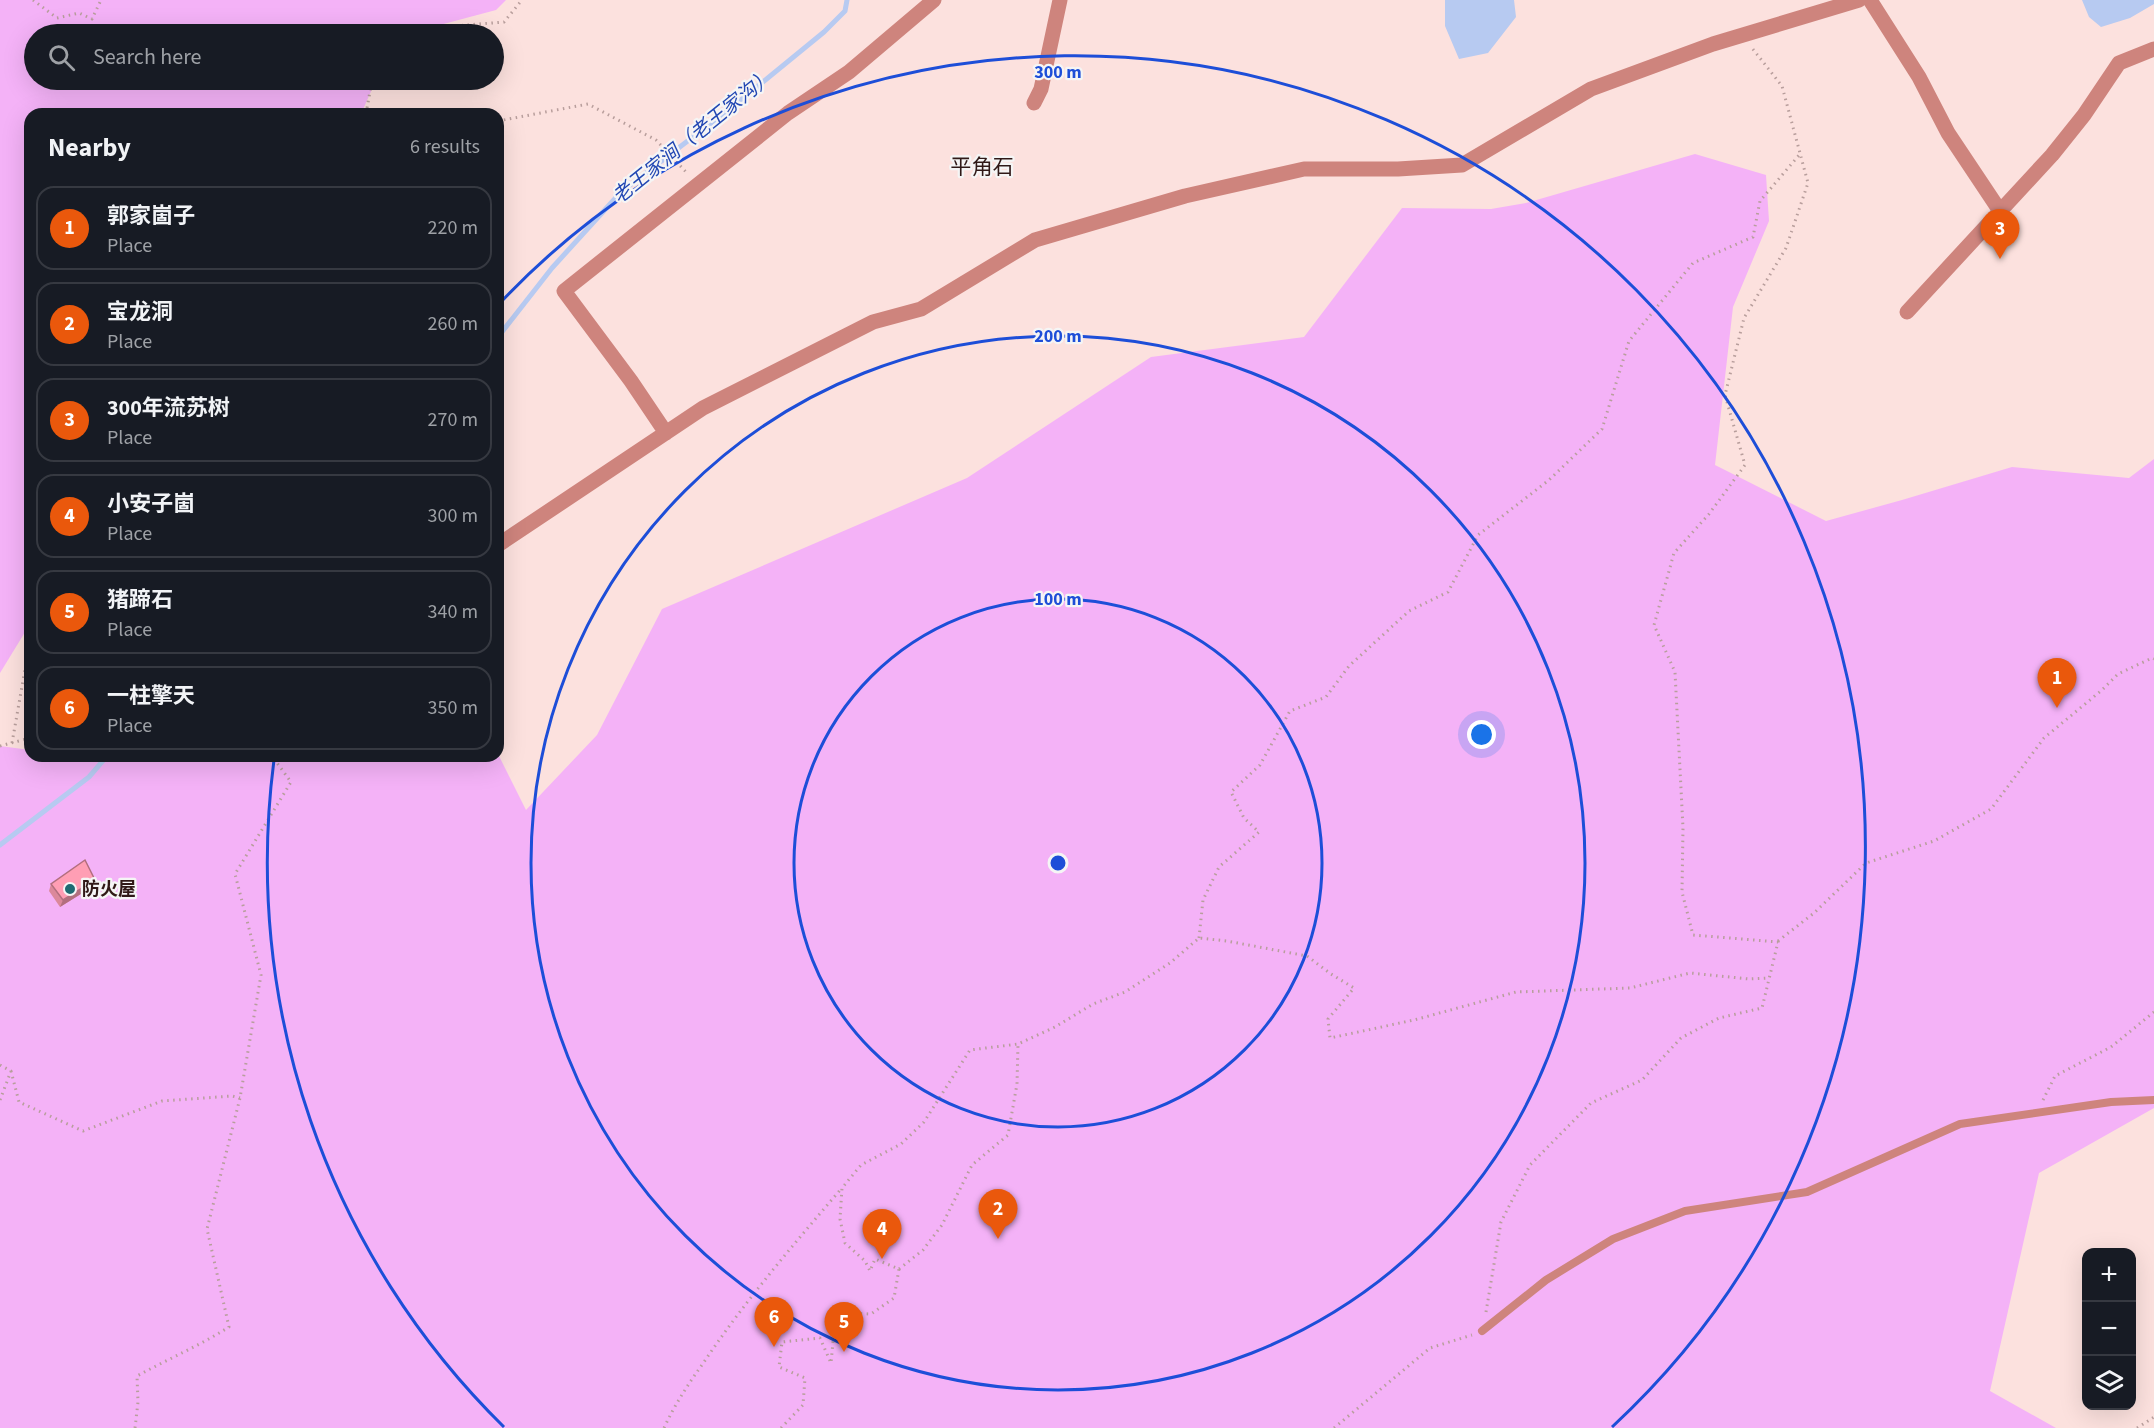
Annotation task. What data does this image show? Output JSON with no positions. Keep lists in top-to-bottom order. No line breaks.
{"districts":["平角石"],"water":["老王家涧（老王家沟）"],"places":["防火屋"],"page":{"search":"Search here","heading":["Nearby","6 results"],"list":[{"mark":"1","name":"郭家崮子","note":"Place","value":"220 m"},{"mark":"2","name":"宝龙洞","note":"Place","value":"260 m"},{"mark":"3","name":"300年流苏树","note":"Place","value":"270 m"},{"mark":"4","name":"小安子崮","note":"Place","value":"300 m"},{"mark":"5","name":"猪蹄石","note":"Place","value":"340 m"},{"mark":"6","name":"一柱擎天","note":"Place","value":"350 m"}],"pins":["3","1","2","4","6","5"],"map_buttons":["+","−"]},"rings":["300 m","200 m","100 m"]}
